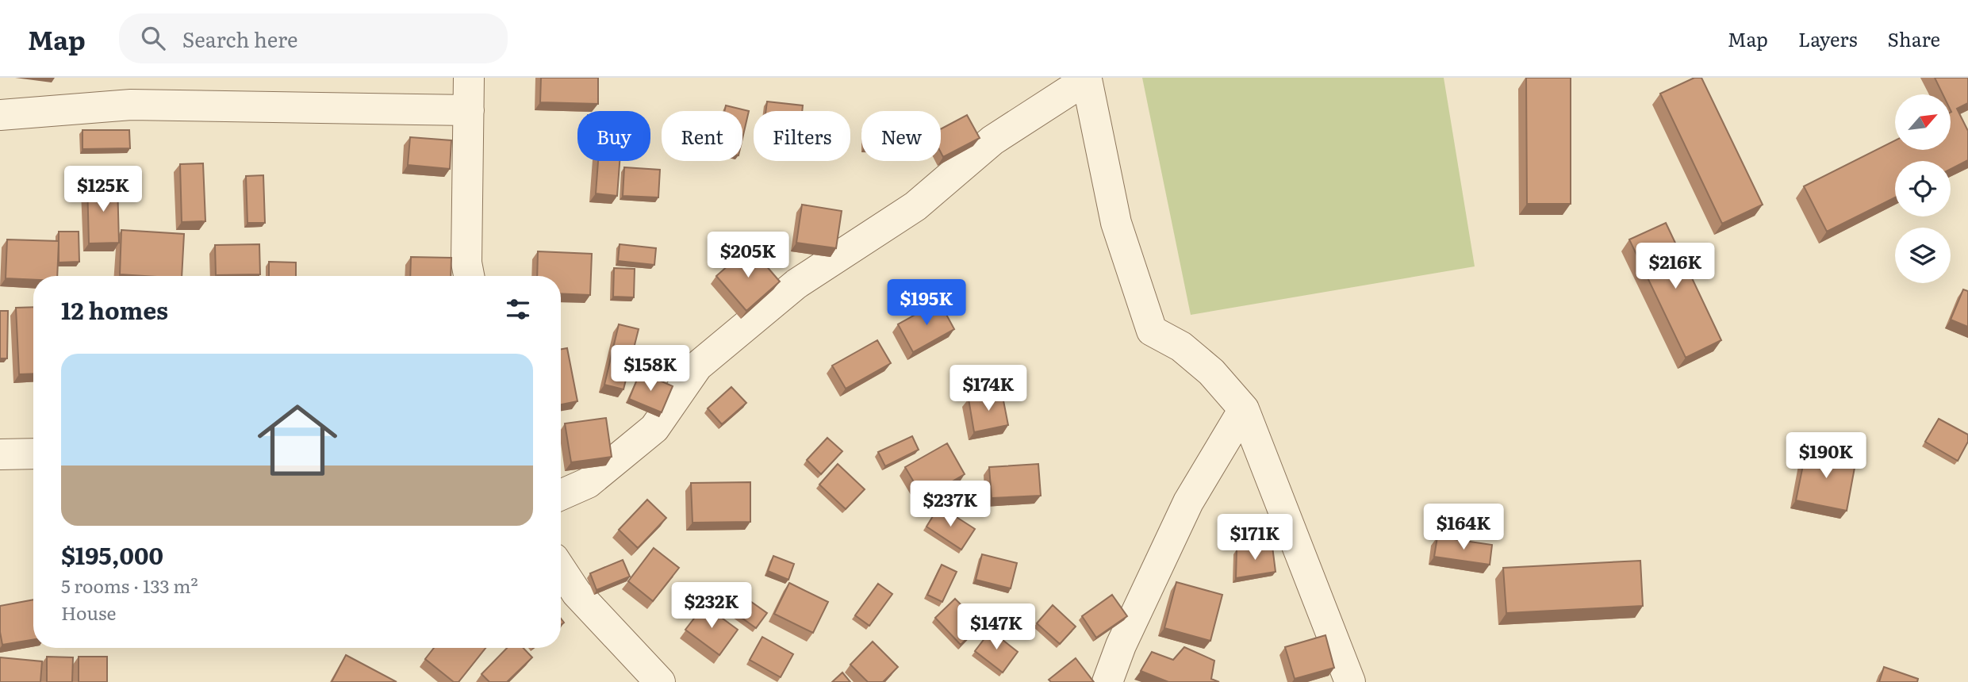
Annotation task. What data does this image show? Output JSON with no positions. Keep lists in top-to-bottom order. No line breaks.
{"north":"top right","page":{"header":"Map","search":"Search here","nav":["Map","Layers","Share"],"chip":["Buy","Rent","Filters","New"],"price":["$125K","$205K","$216K","$195K","$158K","$174K","$190K","$237K","$164K","$171K","$232K","$147K"],"heading":"12 homes","list":[{"name":"$195,000","note":"5 rooms · 133 m² · House"}]}}
